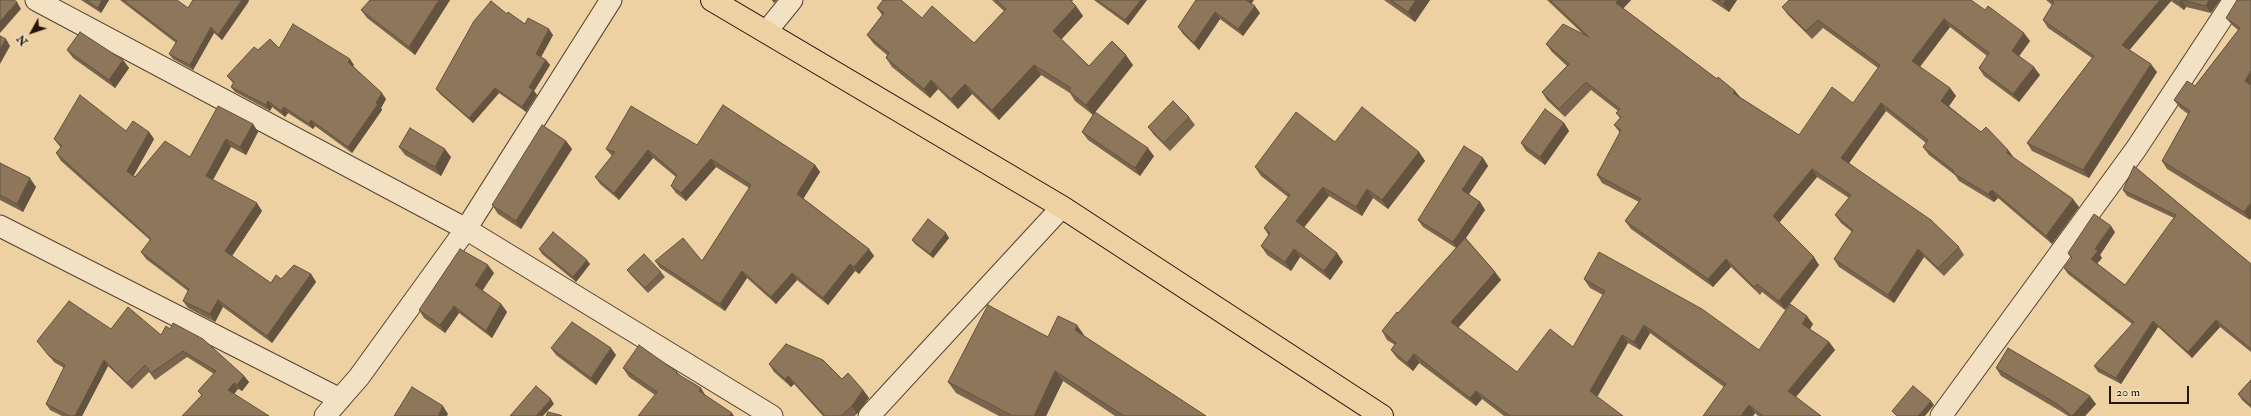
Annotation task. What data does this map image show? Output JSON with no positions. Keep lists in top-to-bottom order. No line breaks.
{"scale_bar":"20 m","north":"bottom left"}
